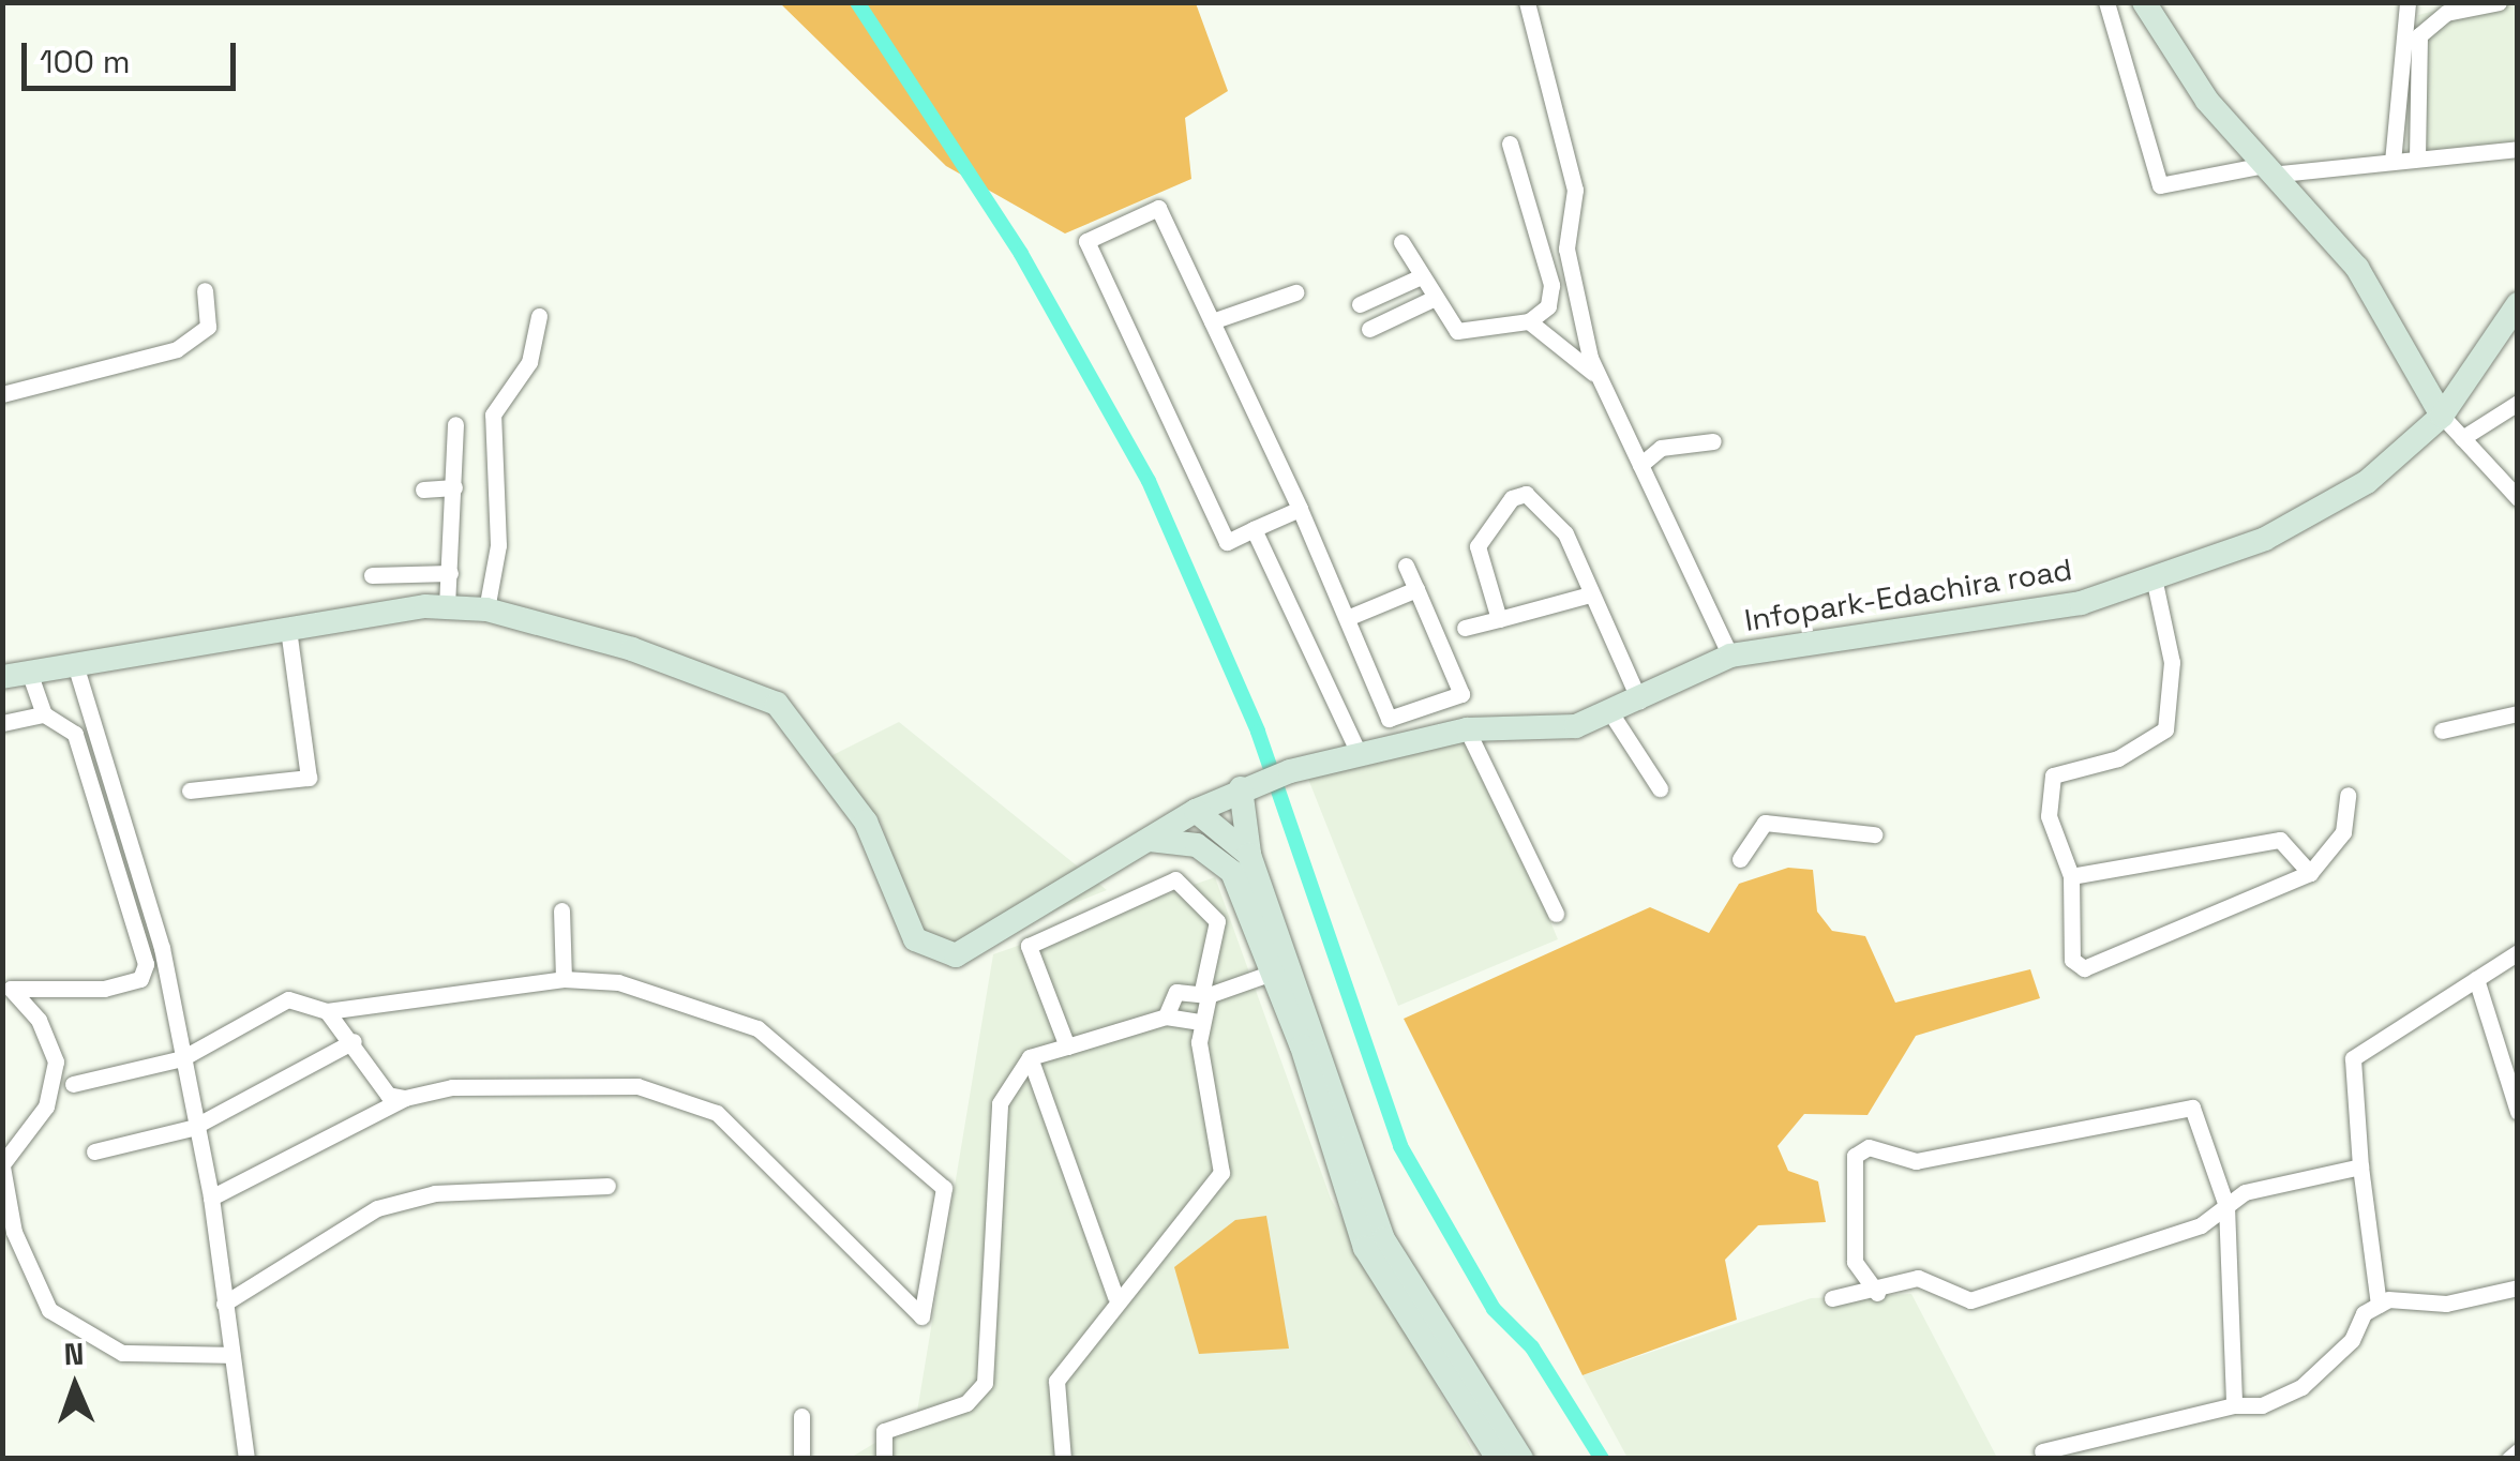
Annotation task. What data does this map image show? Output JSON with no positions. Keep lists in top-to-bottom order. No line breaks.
{"streets":{"main road":["Infopark-Edachira road"]},"scale_bar":"100 m","north":"top"}
